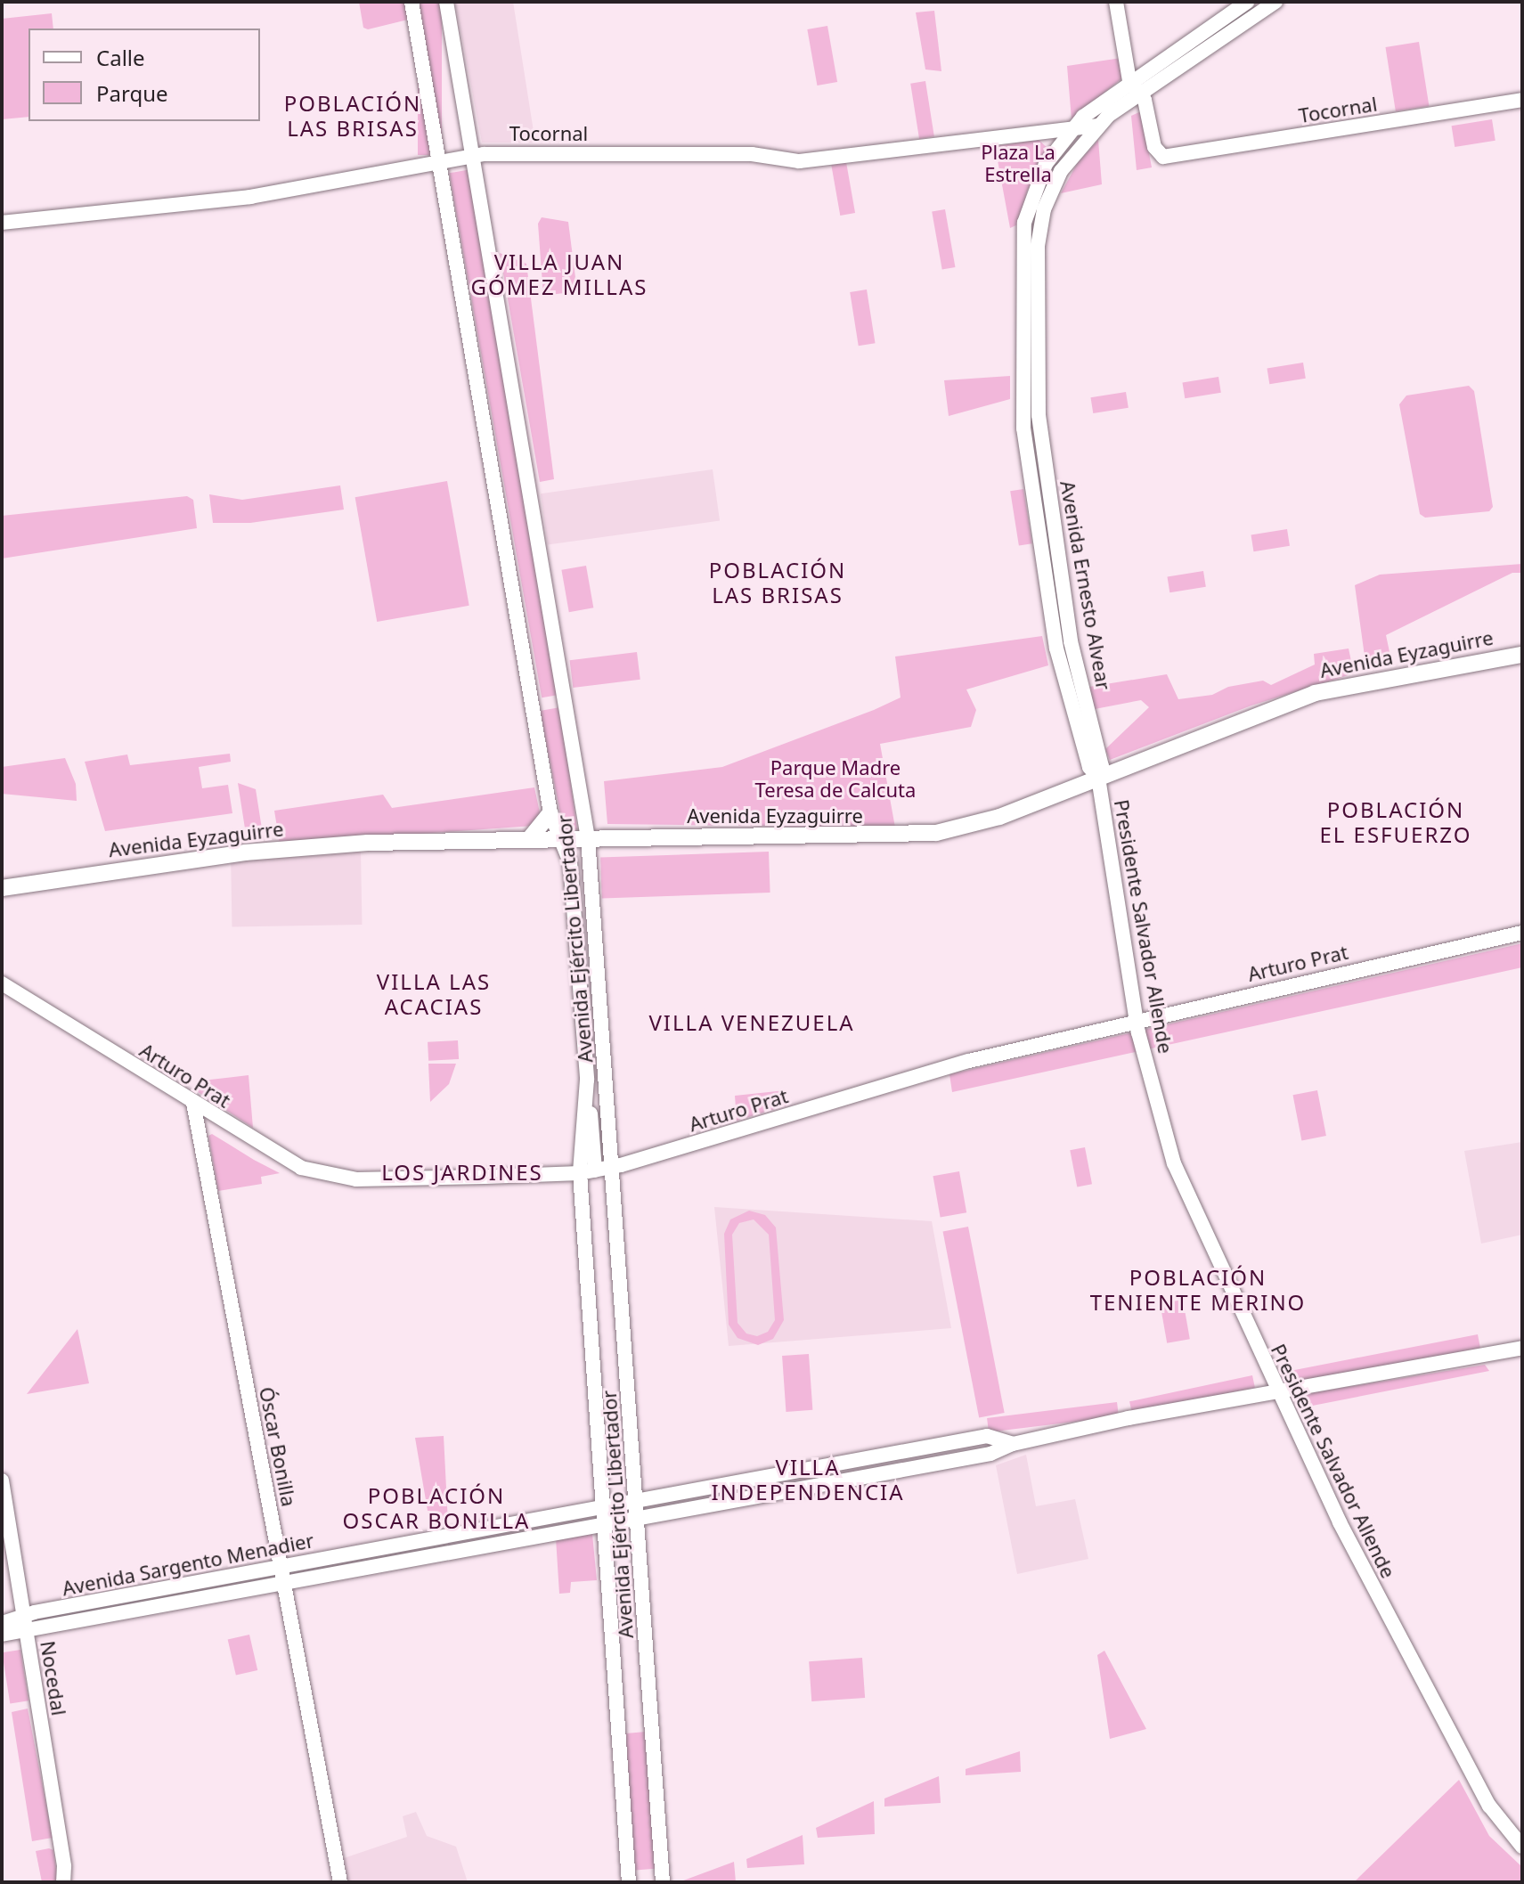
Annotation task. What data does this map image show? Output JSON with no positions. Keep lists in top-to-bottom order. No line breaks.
{"streets":{"main road":["Tocornal","Avenida Ernesto Alvear","Avenida Eyzaguirre","Presidente Salvador Allende","Avenida Ejército Libertador","Arturo Prat","Óscar Bonilla","Avenida Sargento Menadier","Nocedal"]},"crossings":[["Tocornal","Avenida Ernesto Alvear"],["Tocornal","Avenida Ejército Libertador"],["Avenida Ernesto Alvear","Avenida Eyzaguirre"],["Avenida Ernesto Alvear","Presidente Salvador Allende"],["Avenida Eyzaguirre","Presidente Salvador Allende"],["Avenida Eyzaguirre","Avenida Ejército Libertador"],["Presidente Salvador Allende","Arturo Prat"],["Presidente Salvador Allende","Avenida Sargento Menadier"],["Avenida Ejército Libertador","Arturo Prat"],["Avenida Ejército Libertador","Avenida Sargento Menadier"],["Arturo Prat","Óscar Bonilla"],["Óscar Bonilla","Avenida Sargento Menadier"],["Avenida Sargento Menadier","Nocedal"]],"districts":["POBLACIÓN LAS BRISAS","VILLA JUAN GÓMEZ MILLAS","POBLACIÓN LAS BRISAS","POBLACIÓN EL ESFUERZO","VILLA LAS ACACIAS","VILLA VENEZUELA","LOS JARDINES","POBLACIÓN TENIENTE MERINO","VILLA INDEPENDENCIA","POBLACIÓN OSCAR BONILLA"],"parks":["Plaza La Estrella","Parque Madre Teresa de Calcuta"],"legend":["Calle","Parque"]}
